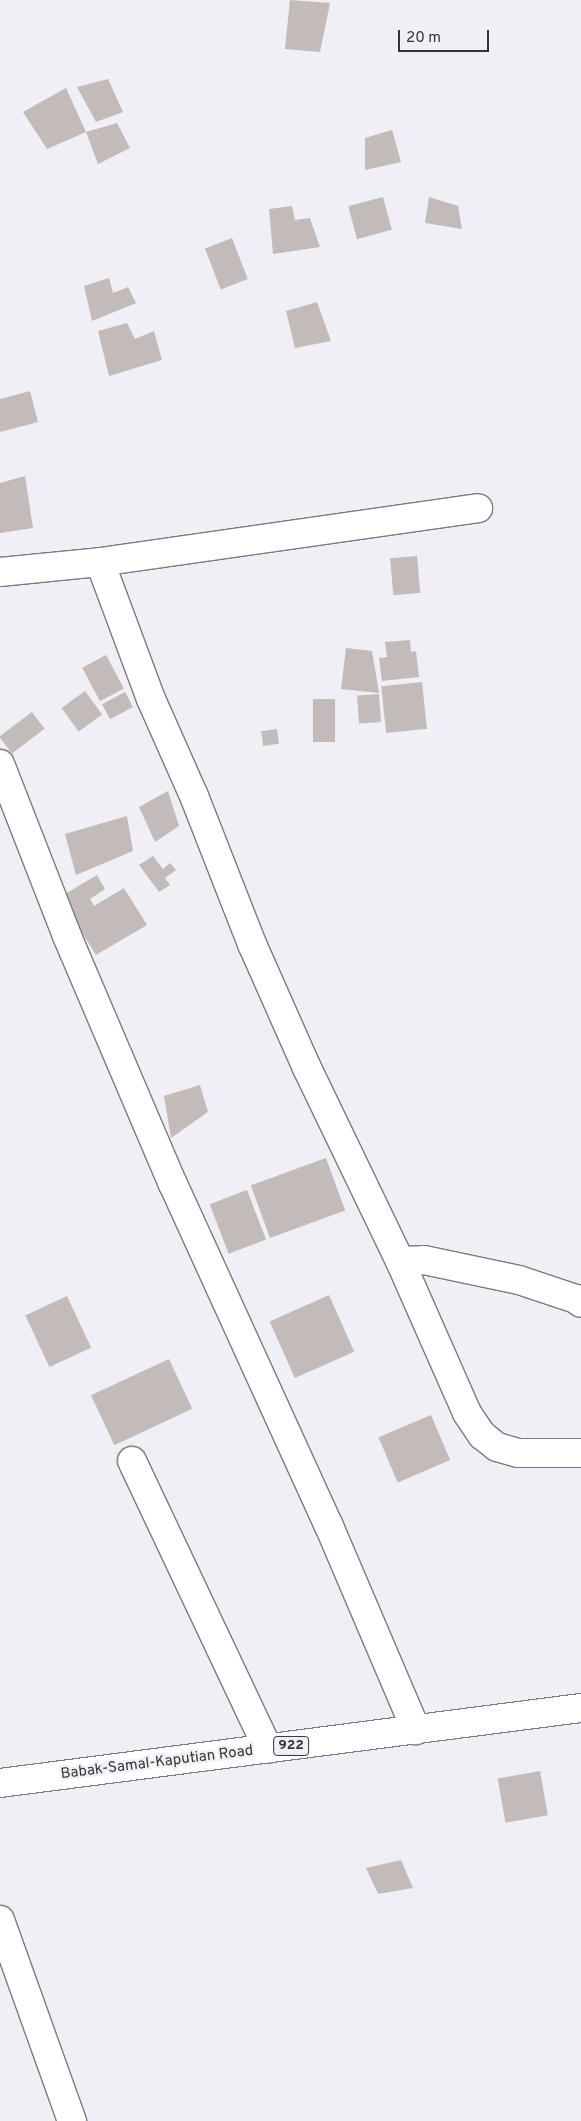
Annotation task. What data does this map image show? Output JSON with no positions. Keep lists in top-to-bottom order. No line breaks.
{"streets":{"street":["922","Babak-Samal-Kaputian Road"]},"scale_bar":"20 m"}
